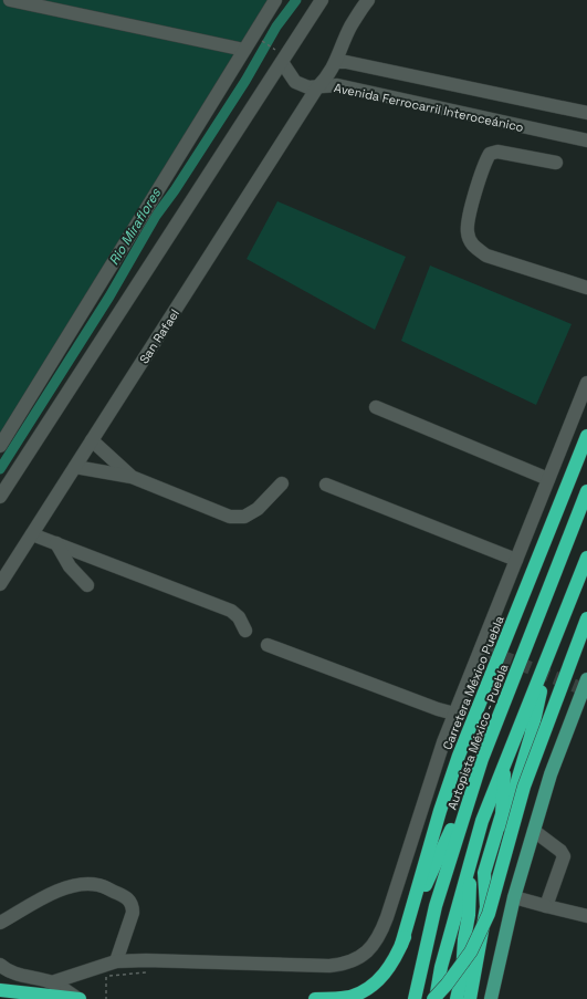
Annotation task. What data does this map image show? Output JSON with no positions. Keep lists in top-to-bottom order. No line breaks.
{"streets":{"highway":["Carretera México Puebla","Autopista México - Puebla"],"street":["Avenida Ferrocarril Interoceánico","San Rafael"]},"crossings":[["Avenida Ferrocarril Interoceánico","San Rafael"]],"water":["Rio Miraflores"]}
